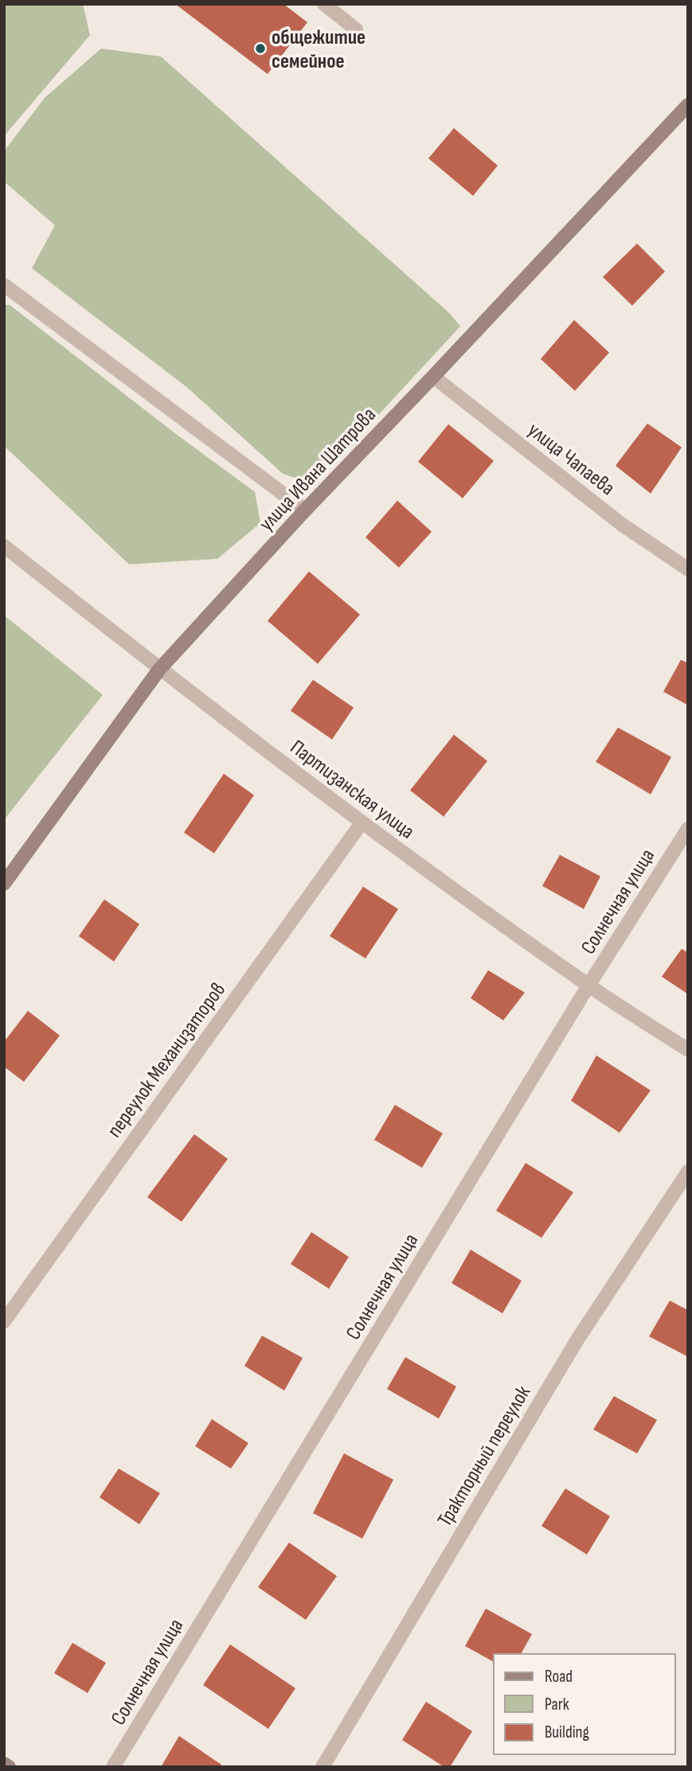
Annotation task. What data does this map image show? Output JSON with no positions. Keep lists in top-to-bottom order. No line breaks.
{"streets":{"main road":["улица Ивана Шатрова"],"street":["улица Чапаева","Партизанская улица","Солнечная улица","переулок Механизаторов","Тракторный переулок"]},"crossings":[["улица Чапаева","улица Ивана Шатрова"],["улица Ивана Шатрова","Партизанская улица"],["Партизанская улица","Солнечная улица"],["Партизанская улица","переулок Механизаторов"]],"places":["общежитие семейное"],"legend":["Road","Park","Building"]}
